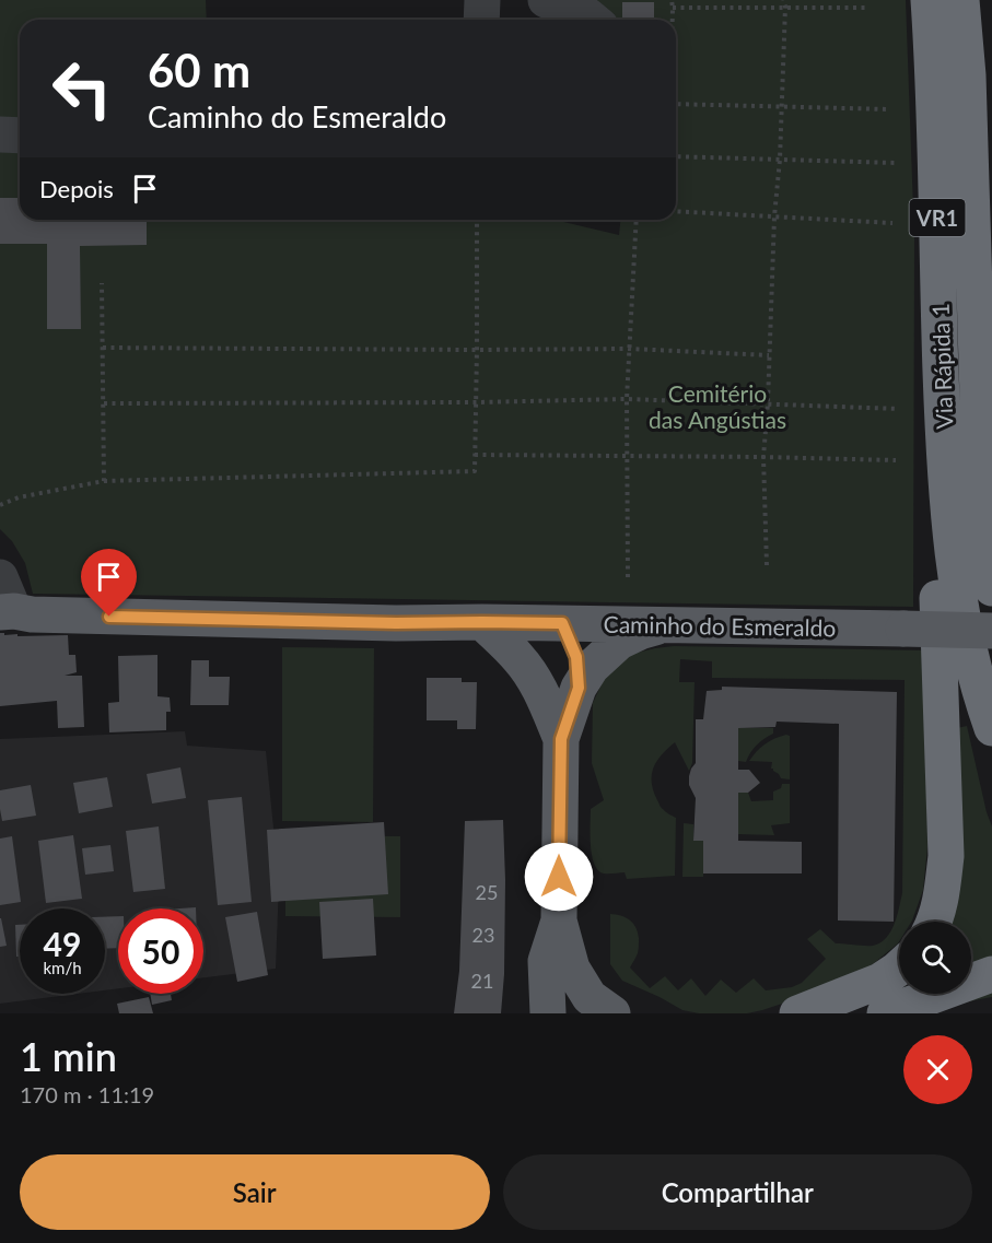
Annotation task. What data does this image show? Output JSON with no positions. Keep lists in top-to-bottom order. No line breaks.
{"streets":{"highway":["VR1","Via Rápida 1"],"main road":["Caminho do Esmeraldo"]},"parks":["Cemitério das Angústias"],"house_numbers":["25","23","21"],"page":{"turn":["60 m","Caminho do Esmeraldo"],"then":"Depois","speed":"49 km/h","limit":"50","heading":["1 min","170 m · 11:19"],"buttons":["Sair","Compartilhar"]}}
